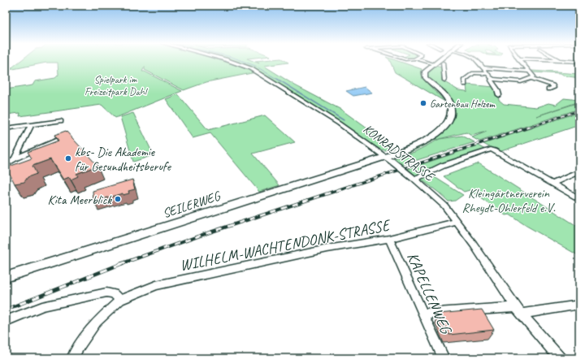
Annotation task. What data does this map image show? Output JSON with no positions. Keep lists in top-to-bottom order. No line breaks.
{"streets":{"street":["KONRADSTRASSE","SEILERWEG","WILHELM-WACHTENDONK-STRASSE","KAPELLENWEG"]},"crossings":[["KONRADSTRASSE","SEILERWEG"],["KONRADSTRASSE","WILHELM-WACHTENDONK-STRASSE"],["WILHELM-WACHTENDONK-STRASSE","KAPELLENWEG"]],"parks":["Spielpark im Freizeitpark Dahl","Kleingärtnerverein Rheydt-Ohlerfeld e.V."],"places":["Gartenbau Holzem","kbs- Die Akademie für Gesundheitsberufe","Kita Meerblick"]}
